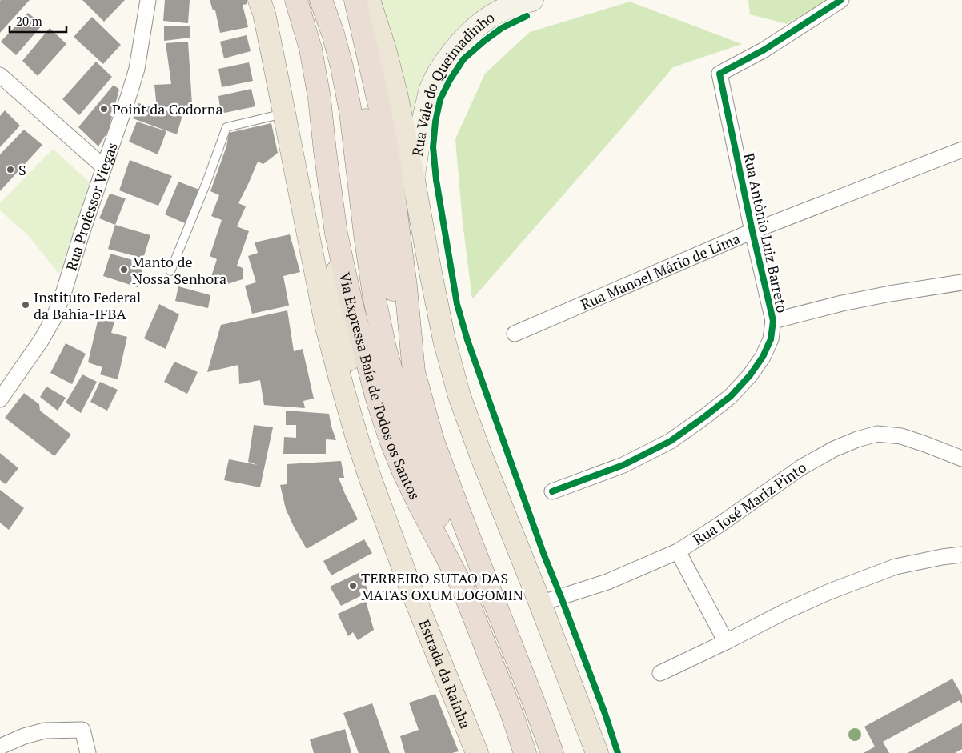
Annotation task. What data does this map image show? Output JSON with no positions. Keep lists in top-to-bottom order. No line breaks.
{"streets":{"highway":["Via Expressa Baía de Todos os Santos"],"main road":["Estrada da Rainha"],"street":["Rua Vale do Queimadinho","Rua Professor Viegas","Rua Antônio Luiz Barreto","Rua Manoel Mário de Lima","Rua José Mariz Pinto"]},"crossings":[["Rua Antônio Luiz Barreto","Rua Manoel Mário de Lima"]],"places":["Point da Codorna","S","Manto de Nossa Senhora","Instituto Federal da Bahia-IFBA","TERREIRO SUTAO DAS MATAS OXUM LOGOMIN"],"scale_bar":"20 m"}
